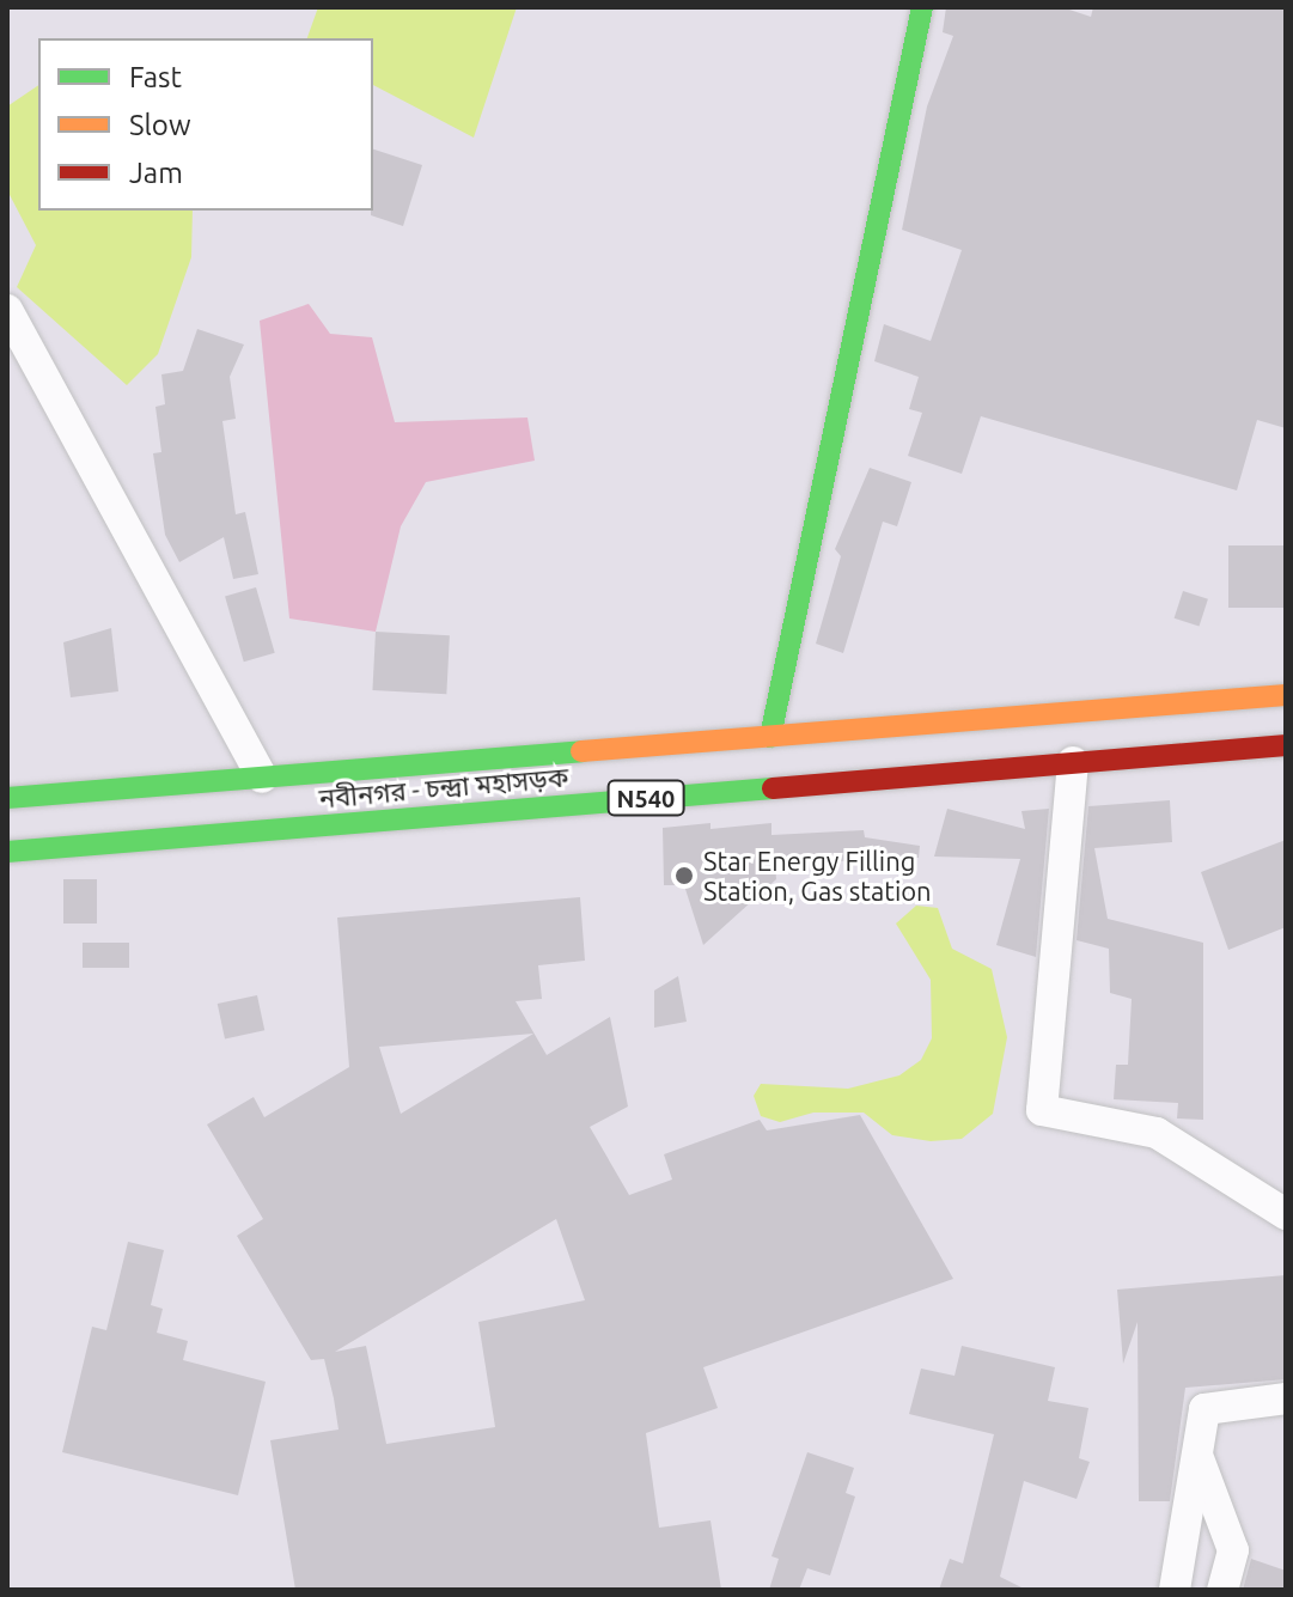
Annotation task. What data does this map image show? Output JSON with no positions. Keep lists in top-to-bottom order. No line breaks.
{"streets":{"main road":["নবীনগর - চন্দ্রা মহাসড়ক","N540"]},"places":["Star Energy Filling Station, Gas station"],"legend":["Fast","Slow","Jam"]}
